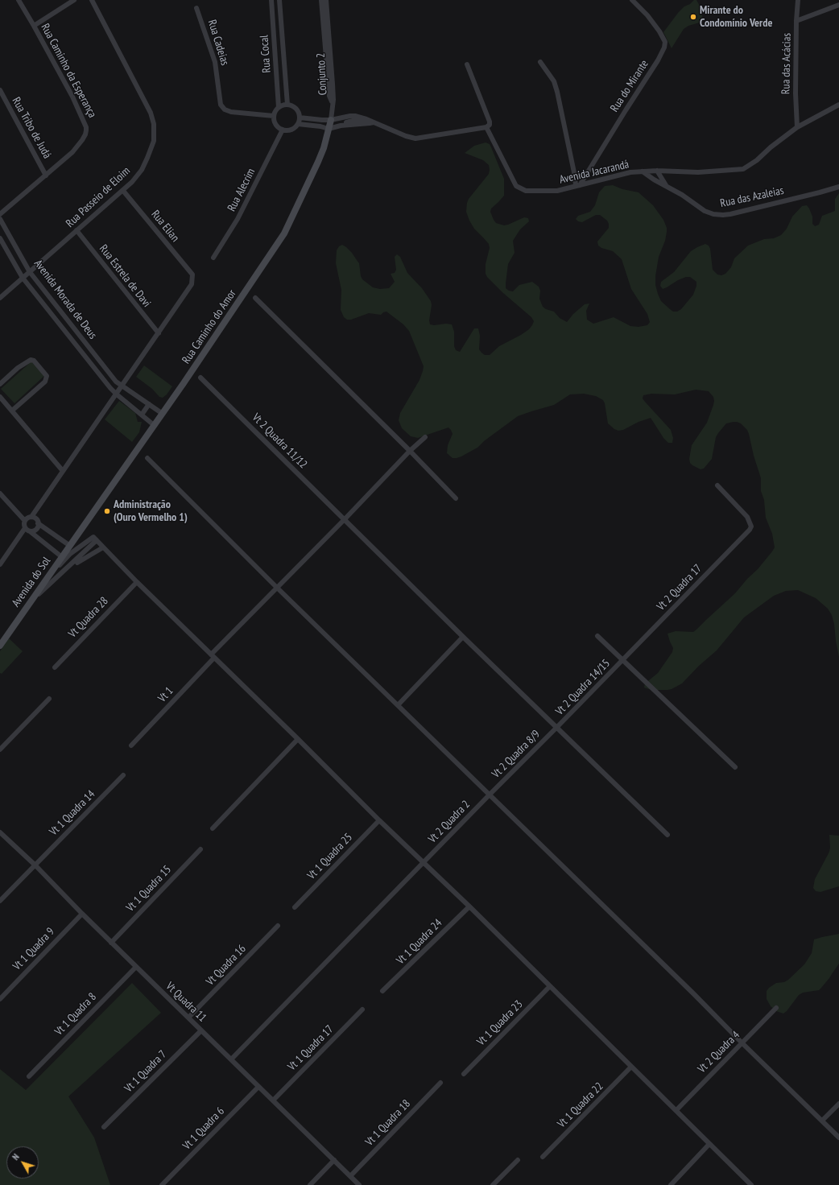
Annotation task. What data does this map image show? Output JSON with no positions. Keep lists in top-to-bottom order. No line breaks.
{"streets":{"street":["Rua Cadeias","Rua Cocal","Rua das Acácias","Rua Caminho da Esperança","Conjunto 2","Rua do Mirante","Rua Tribo de Judá","Avenida Jacarandá","Rua Alecrim","Rua Passeio de Eloim","Rua das Azaleias","Rua Elian","Rua Estrela de Davi","Avenida Morada de Deus","Rua Caminho do Amor","Vt 2 Quadra 11/12","Avenida do Sol","Vt 2 Quadra 17","Vt Quadra 28","Vt 2 Quadra 14/15","Vt 1","Vt 2 Quadra 8/9","Vt 1 Quadra 14","Vt 2 Quadra 2","Vt 1 Quadra 25","Vt 1 Quadra 15","Vt 1 Quadra 24","Vt 1 Quadra 9","Vt Quadra 16","Vt Quadra 11","Vt 1 Quadra 8","Vt 1 Quadra 23","Vt 1 Quadra 17","Vt 2 Quadra 4","Vt 1 Quadra 7","Vt 1 Quadra 22","Vt 1 Quadra 18","Vt 1 Quadra 6"]},"crossings":[["Rua Cadeias","Rua Cocal"],["Rua Cadeias","Rua Alecrim"],["Rua Cocal","Rua Alecrim"],["Rua das Acácias","Avenida Jacarandá"],["Rua Caminho da Esperança","Rua Tribo de Judá"],["Conjunto 2","Rua Caminho do Amor"],["Rua do Mirante","Avenida Jacarandá"],["Avenida Jacarandá","Rua das Azaleias"],["Rua Passeio de Eloim","Rua Elian"],["Rua Passeio de Eloim","Rua Estrela de Davi"],["Rua Passeio de Eloim","Avenida Morada de Deus"],["Rua Elian","Rua Estrela de Davi"],["Avenida Morada de Deus","Rua Caminho do Amor"],["Rua Caminho do Amor","Avenida do Sol"],["Vt 2 Quadra 11/12","Vt 2 Quadra 14/15"],["Vt 2 Quadra 11/12","Vt 1"],["Vt 2 Quadra 11/12","Vt 2 Quadra 8/9"],["Vt 2 Quadra 17","Vt 2 Quadra 14/15"],["Vt 2 Quadra 14/15","Vt 2 Quadra 8/9"],["Vt 2 Quadra 8/9","Vt 2 Quadra 2"],["Vt 1 Quadra 14","Vt Quadra 11"],["Vt 2 Quadra 2","Vt Quadra 11"],["Vt 1 Quadra 15","Vt Quadra 11"],["Vt 1 Quadra 9","Vt Quadra 11"],["Vt Quadra 16","Vt Quadra 11"],["Vt Quadra 11","Vt 1 Quadra 8"],["Vt Quadra 11","Vt 1 Quadra 17"],["Vt Quadra 11","Vt 1 Quadra 7"],["Vt Quadra 11","Vt 1 Quadra 18"],["Vt Quadra 11","Vt 1 Quadra 6"]],"places":["Mirante do Condomínio Verde","Administração (Ouro Vermelho 1)"],"north":"top left"}
